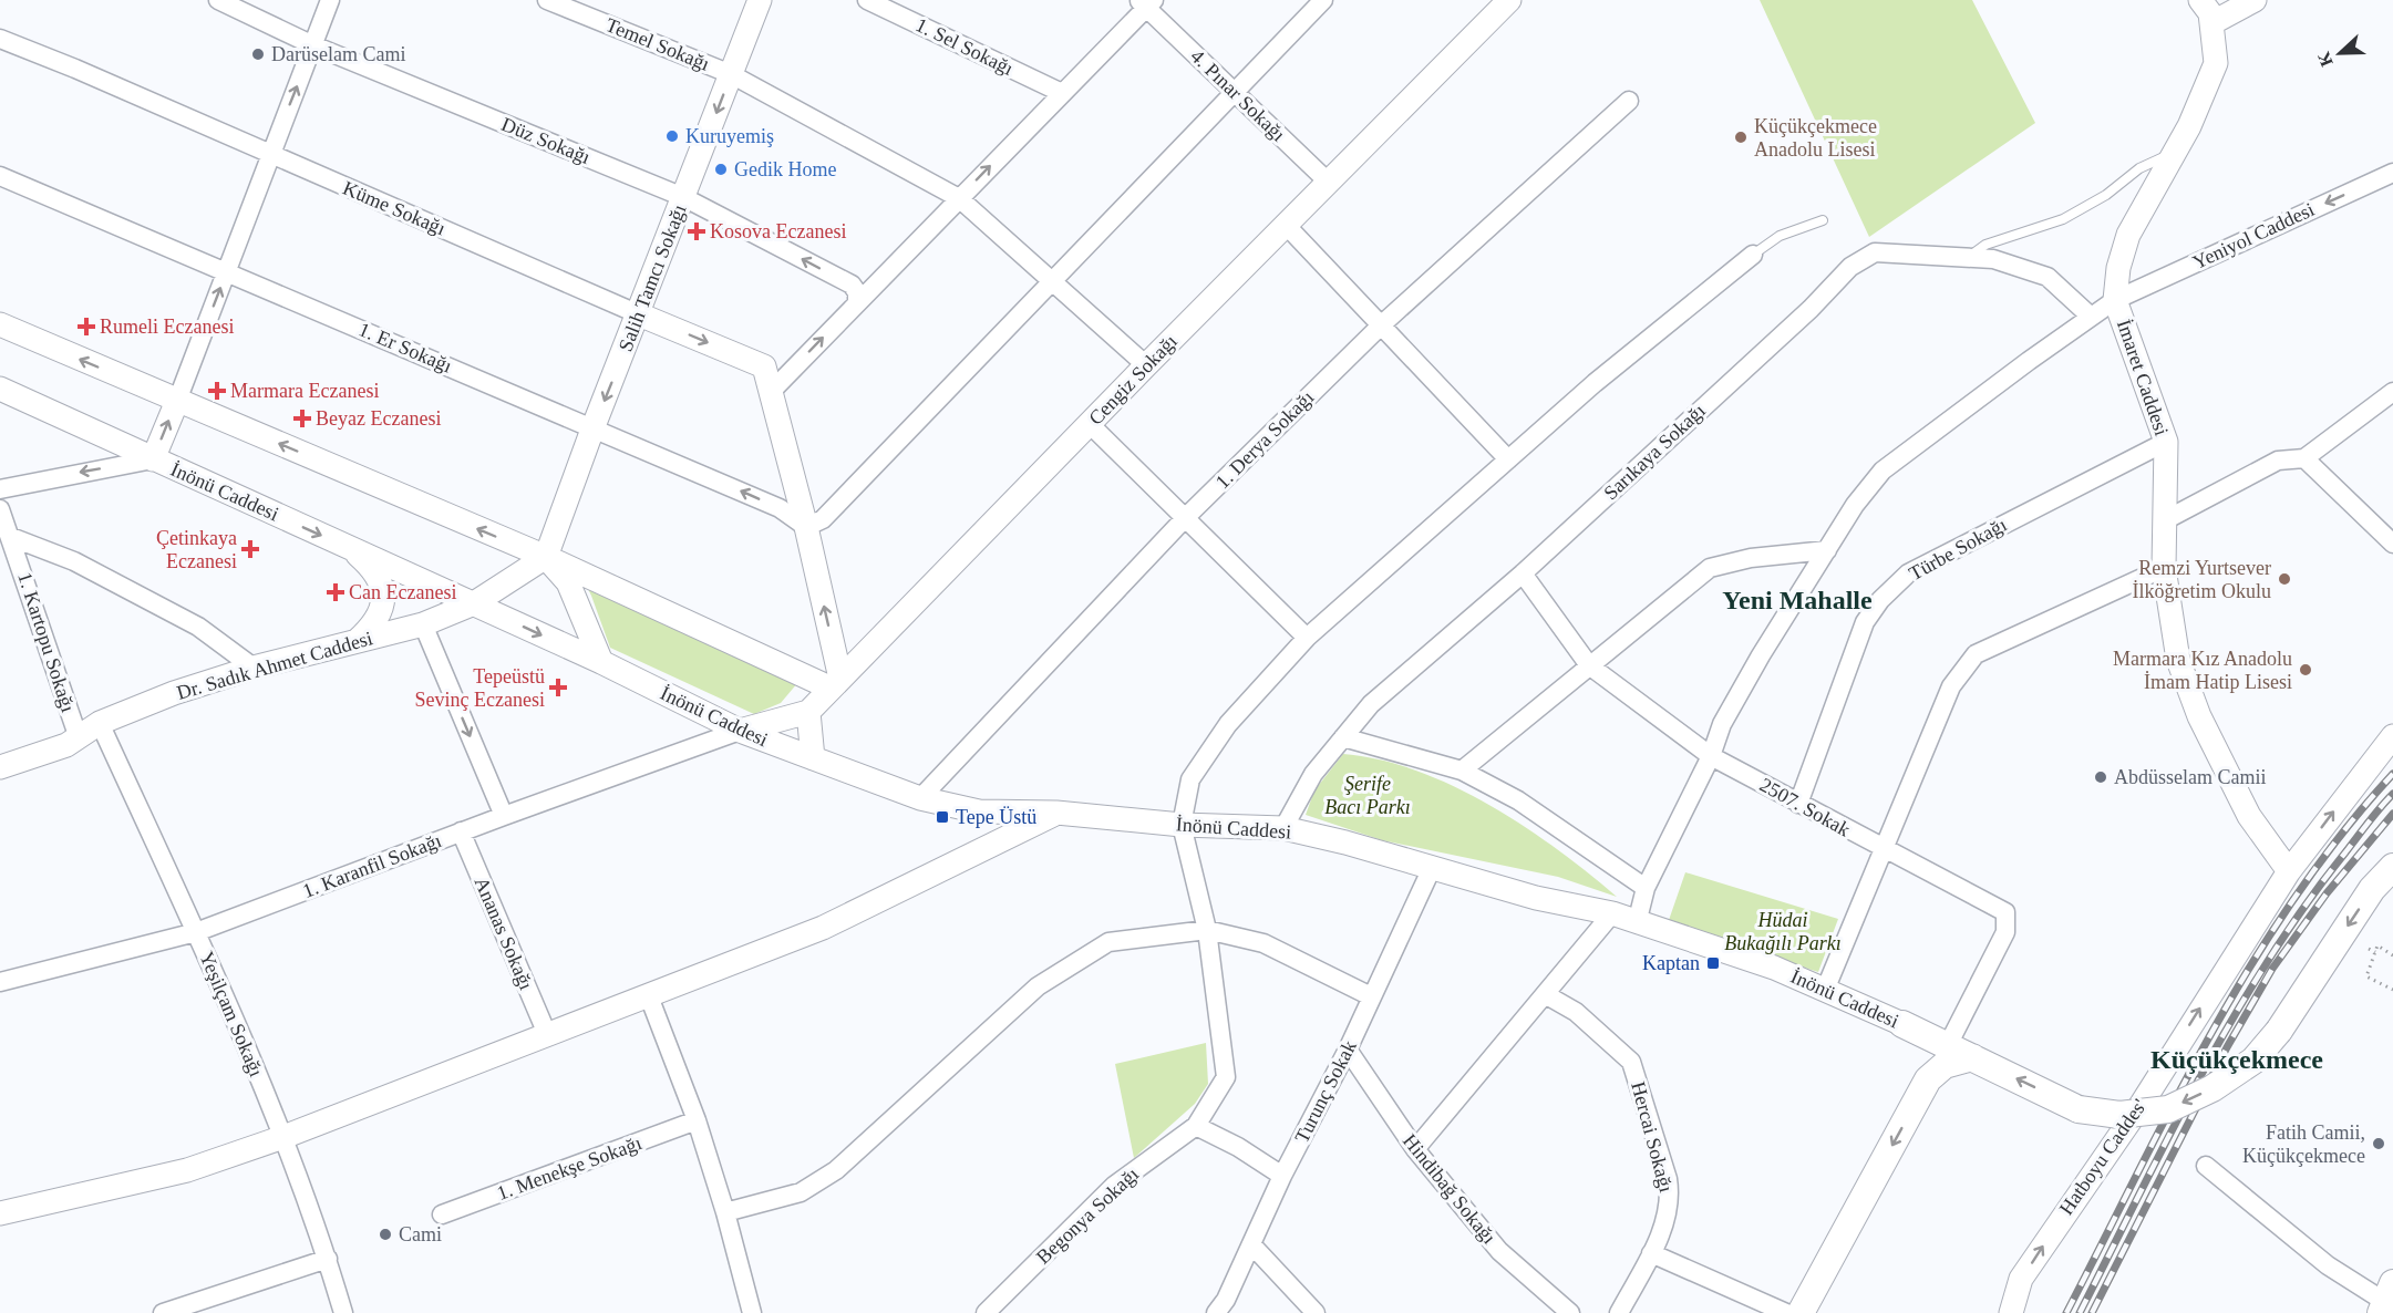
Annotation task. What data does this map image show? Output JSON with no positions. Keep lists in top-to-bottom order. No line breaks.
{"streets":{"main road":["İnönü Caddesi"],"street":["Temel Sokağı","1. Sel Sokağı","4. Pınar Sokağı","Düz Sokağı","Küme Sokağı","Yeniyol Caddesi","Salih Tamcı Sokağı","1. Er Sokağı","İmaret Caddesi","Cengiz Sokağı","1. Derya Sokağı","Sarıkaya Sokağı","Türbe Sokağı","1. Kartopu Sokağı","Dr. Sadık Ahmet Caddesi","2507. Sokak","1. Karanfil Sokağı","Ananas Sokağı","Yeşilçam Sokağı","Turunç Sokak","Hercai Sokağı","Hatboyu Caddes'","1. Menekşe Sokağı","Hindibağ Sokağı","Begonya Sokağı"]},"crossings":[["Temel Sokağı","Salih Tamcı Sokağı"],["Temel Sokağı","Cengiz Sokağı"],["4. Pınar Sokağı","Cengiz Sokağı"],["Düz Sokağı","Salih Tamcı Sokağı"],["Küme Sokağı","Salih Tamcı Sokağı"],["Küme Sokağı","1. Er Sokağı"],["Küme Sokağı","Cengiz Sokağı"],["Yeniyol Caddesi","İmaret Caddesi"],["Yeniyol Caddesi","Sarıkaya Sokağı"],["Yeniyol Caddesi","İnönü Caddesi"],["Yeniyol Caddesi","2507. Sokak"],["Salih Tamcı Sokağı","1. Er Sokağı"],["Salih Tamcı Sokağı","Dr. Sadık Ahmet Caddesi"],["İmaret Caddesi","Türbe Sokağı"],["İmaret Caddesi","Hatboyu Caddes'"],["1. Derya Sokağı","İnönü Caddesi"],["Sarıkaya Sokağı","İnönü Caddesi"],["Sarıkaya Sokağı","2507. Sokak"],["İnönü Caddesi","Dr. Sadık Ahmet Caddesi"],["İnönü Caddesi","2507. Sokak"],["İnönü Caddesi","1. Karanfil Sokağı"],["İnönü Caddesi","Turunç Sokak"],["Türbe Sokağı","2507. Sokak"],["1. Kartopu Sokağı","Dr. Sadık Ahmet Caddesi"],["Dr. Sadık Ahmet Caddesi","Yeşilçam Sokağı"],["1. Karanfil Sokağı","Ananas Sokağı"],["1. Karanfil Sokağı","Yeşilçam Sokağı"],["Turunç Sokak","Hindibağ Sokağı"]],"one_way":["Salih Tamcı Sokağı","Hatboyu Caddes'"],"districts":["Yeni Mahalle","Küçükçekmece"],"parks":["Şerife Bacı Parkı","Hüdai Bukağılı Parkı"],"places":{"other":["Darüselam Cami","Kuruyemiş","Küçükçekmece Anadolu Lisesi","Gedik Home","Remzi Yurtsever İlköğretim Okulu","Marmara Kız Anadolu İmam Hatip Lisesi","Abdüsselam Camii","Fatih Camii, Küçükçekmece","Cami"],"health":["Kosova Eczanesi","Rumeli Eczanesi","Marmara Eczanesi","Beyaz Eczanesi","Çetinkaya Eczanesi","Can Eczanesi","Tepeüstü Sevinç Eczanesi"],"transit":["Tepe Üstü","Kaptan"]},"north":"left"}
